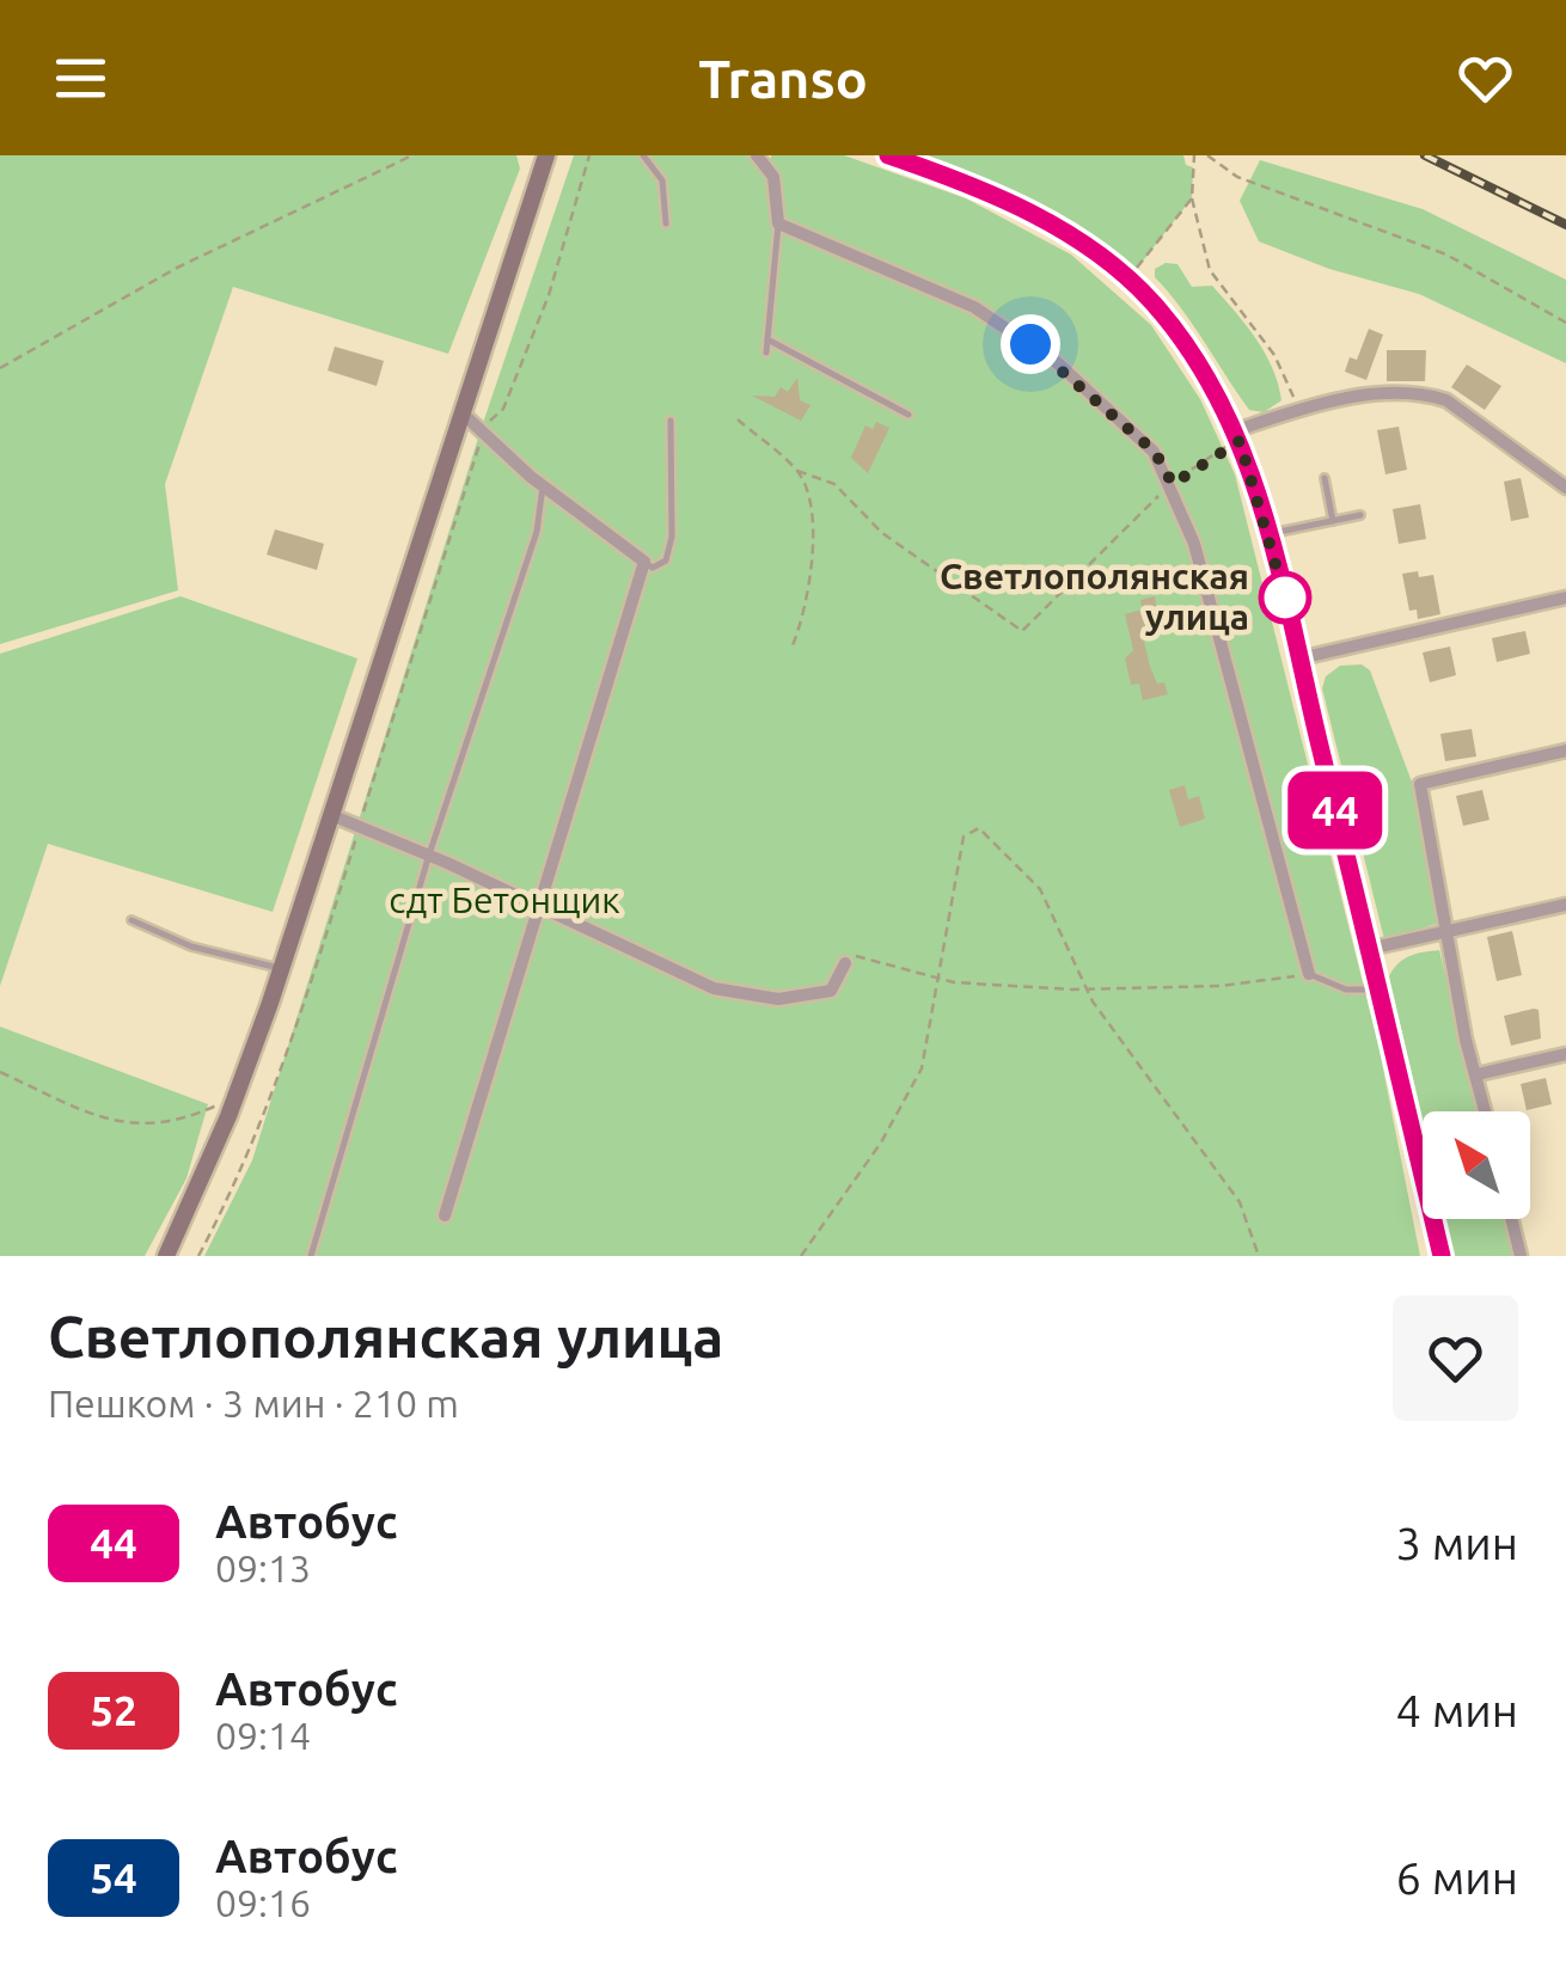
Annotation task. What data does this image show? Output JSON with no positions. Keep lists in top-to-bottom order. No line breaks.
{"parks":["сдт Бетонщик"],"places":["Светлополянская улица"],"lines":["bus line 44"],"north":"top left","page":{"header":"Transo","on_map":"44","heading":["Светлополянская улица","Пешком · 3 мин · 210 m"],"list":[{"mark":"44","name":"Автобус","note":"09:13","value":"3 мин"},{"mark":"52","name":"Автобус","note":"09:14","value":"4 мин"},{"mark":"54","name":"Автобус","note":"09:16","value":"6 мин"}]}}
